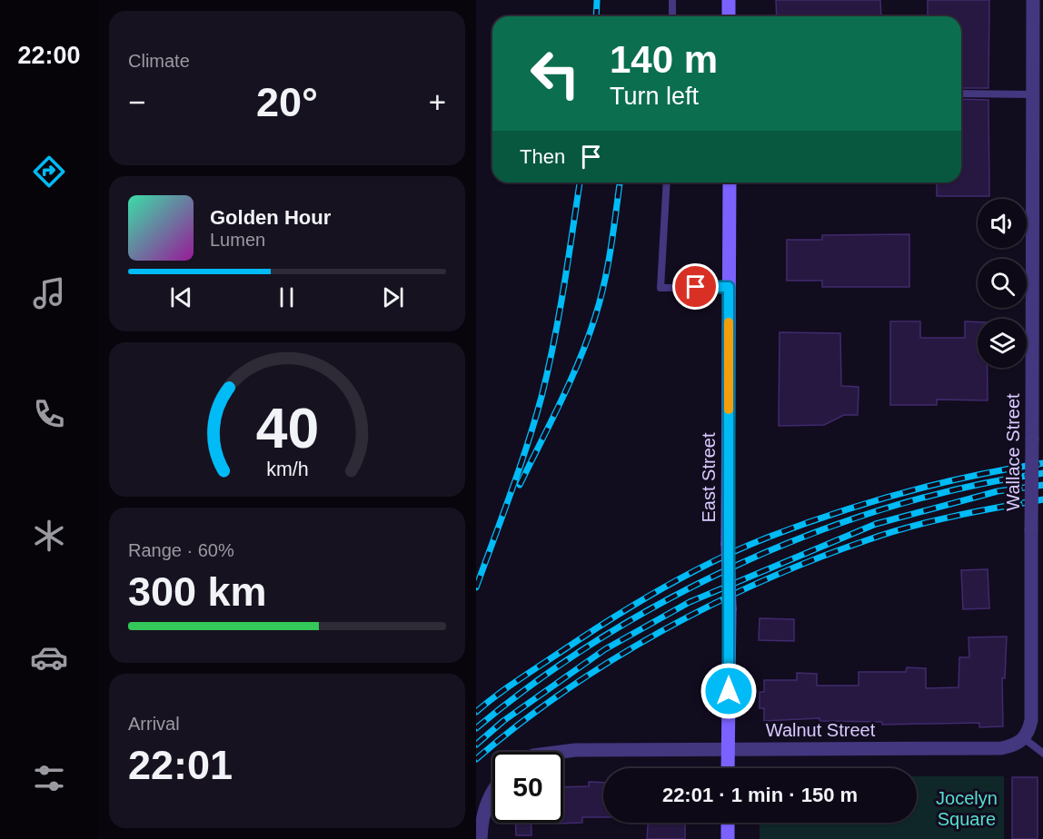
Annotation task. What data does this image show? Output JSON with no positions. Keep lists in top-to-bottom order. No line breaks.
{"streets":{"main road":["East Street"],"street":["Wallace Street","Walnut Street"]},"crossings":[["Wallace Street","Walnut Street"],["East Street","Walnut Street"]],"parks":["Jocelyn Square"],"page":{"tabs":"22:00","tile":["Climate",["Range · 60%","300 km"],["Arrival","22:01"]],"turn":["140 m","Turn left"],"heat":["−","20°","+"],"then":"Then","song":["Golden Hour","Lumen"],"limit":"50","trip":"22:01 · 1 min · 150 m","gauge":["40","km/h"]}}
